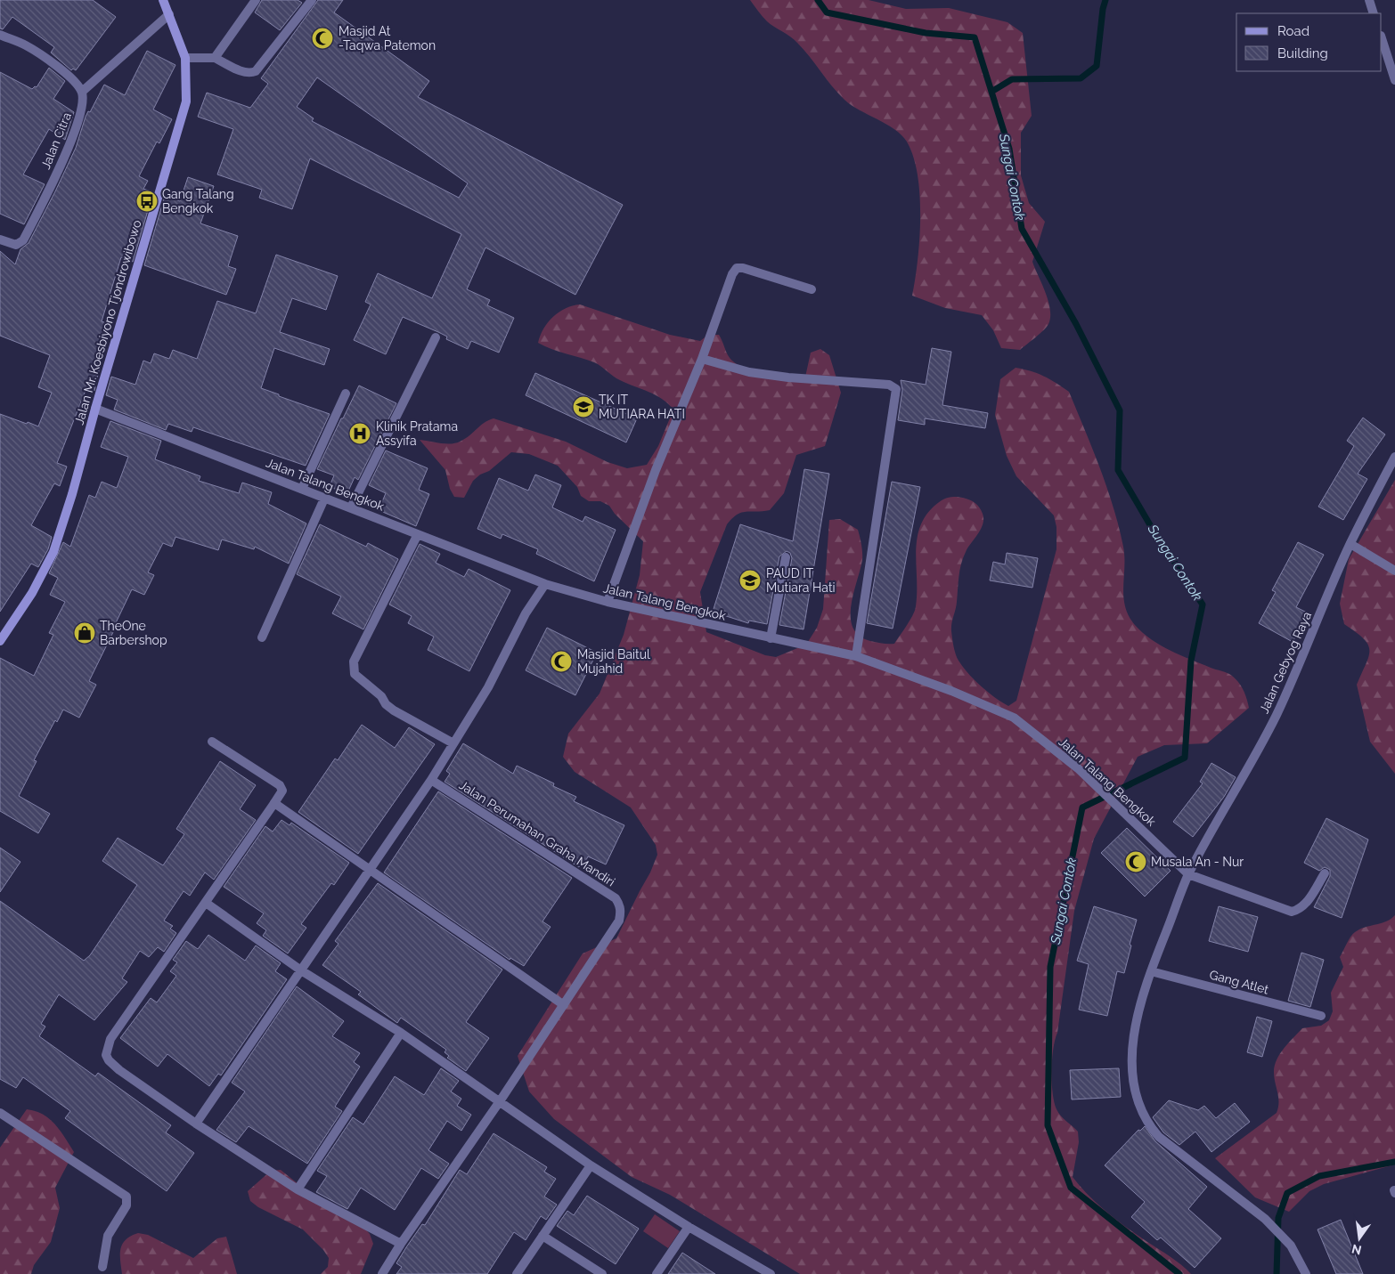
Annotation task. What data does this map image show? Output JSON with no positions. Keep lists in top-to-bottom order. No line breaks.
{"streets":{"main road":["Jalan Mr. Koesbiyono Tjondrowibowo"],"street":["Jalan Citra","Jalan Talang Bengkok","Jalan Gebyog Raya","Jalan Perumahan Graha Mandiri","Gang Atlet"]},"crossings":[["Jalan Mr. Koesbiyono Tjondrowibowo","Jalan Talang Bengkok"],["Jalan Talang Bengkok","Jalan Gebyog Raya"],["Jalan Gebyog Raya","Gang Atlet"]],"water":["Sungai Contok"],"places":{"mosque":["Masjid At -Taqwa Patemon","Masjid Baitul Mujahid","Musala An - Nur"],"bus stop":["Gang Talang Bengkok"],"school or university":["TK IT MUTIARA HATI","PAUD IT Mutiara Hati"],"hospital":["Klinik Pratama Assyifa"],"shop":["TheOne Barbershop"]},"legend":["Road","Building"],"north":"bottom"}
